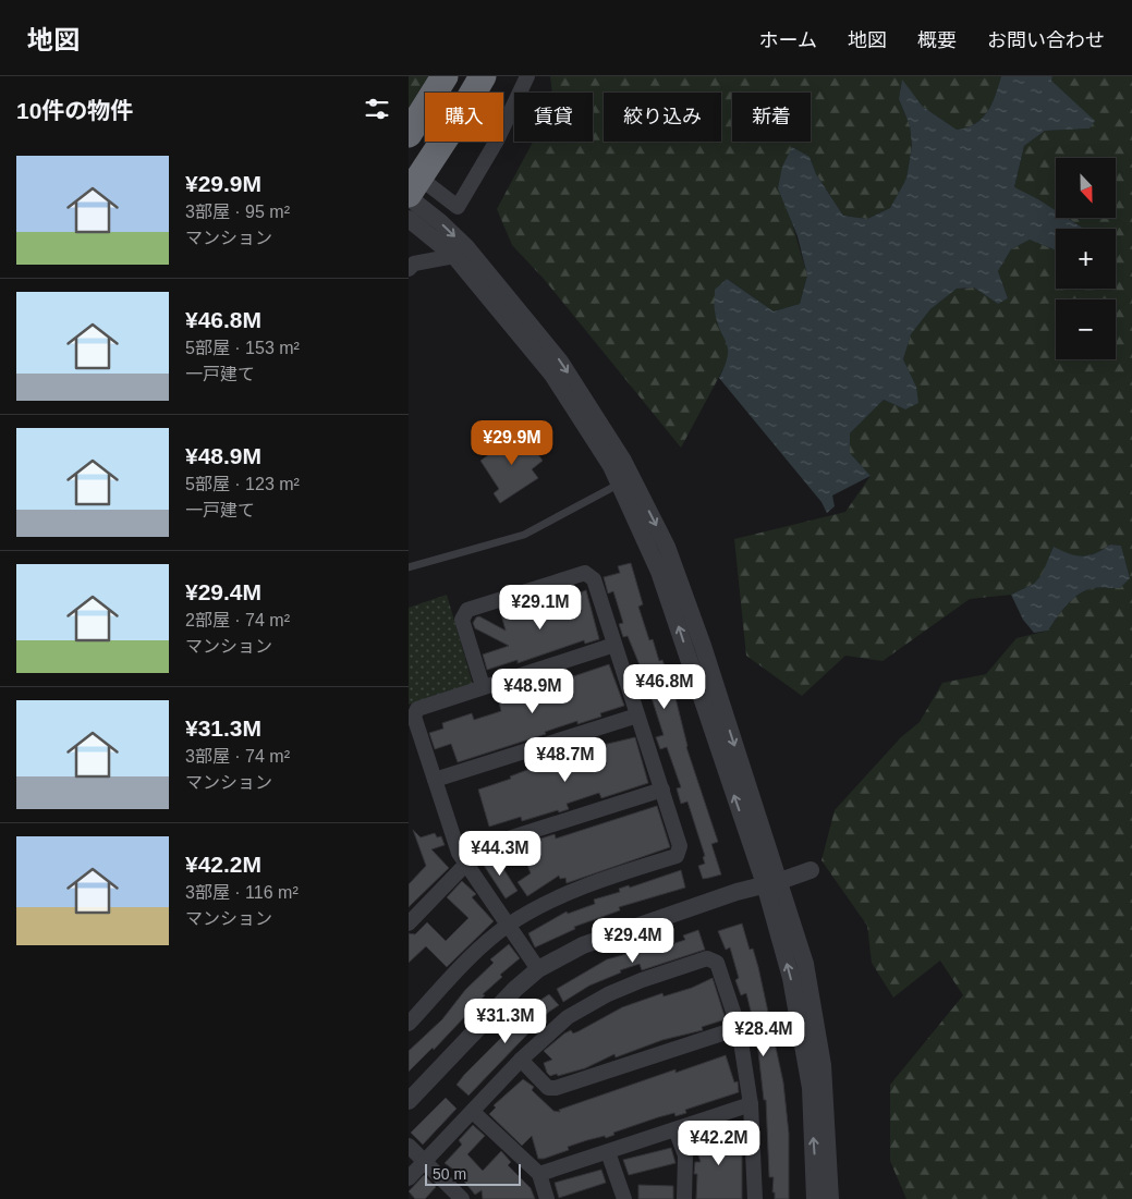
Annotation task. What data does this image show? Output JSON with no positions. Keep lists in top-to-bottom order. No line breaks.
{"scale_bar":"50 m","north":"bottom","page":{"header":"地図","nav":["ホーム","地図","概要","お問い合わせ"],"heading":"10件の物件","chip":["購入","賃貸","絞り込み","新着"],"list":[{"name":"¥29.9M","note":"3部屋 · 95 m² · マンション"},{"name":"¥46.8M","note":"5部屋 · 153 m² · 一戸建て"},{"name":"¥48.9M","note":"5部屋 · 123 m² · 一戸建て"},{"name":"¥29.4M","note":"2部屋 · 74 m² · マンション"},{"name":"¥31.3M","note":"3部屋 · 74 m² · マンション"},{"name":"¥42.2M","note":"3部屋 · 116 m² · マンション"}],"map_buttons":["+","−"],"price":["¥29.9M","¥29.1M","¥46.8M","¥48.9M","¥48.7M","¥44.3M","¥29.4M","¥31.3M","¥28.4M","¥42.2M"],"scale":"50 m"}}
